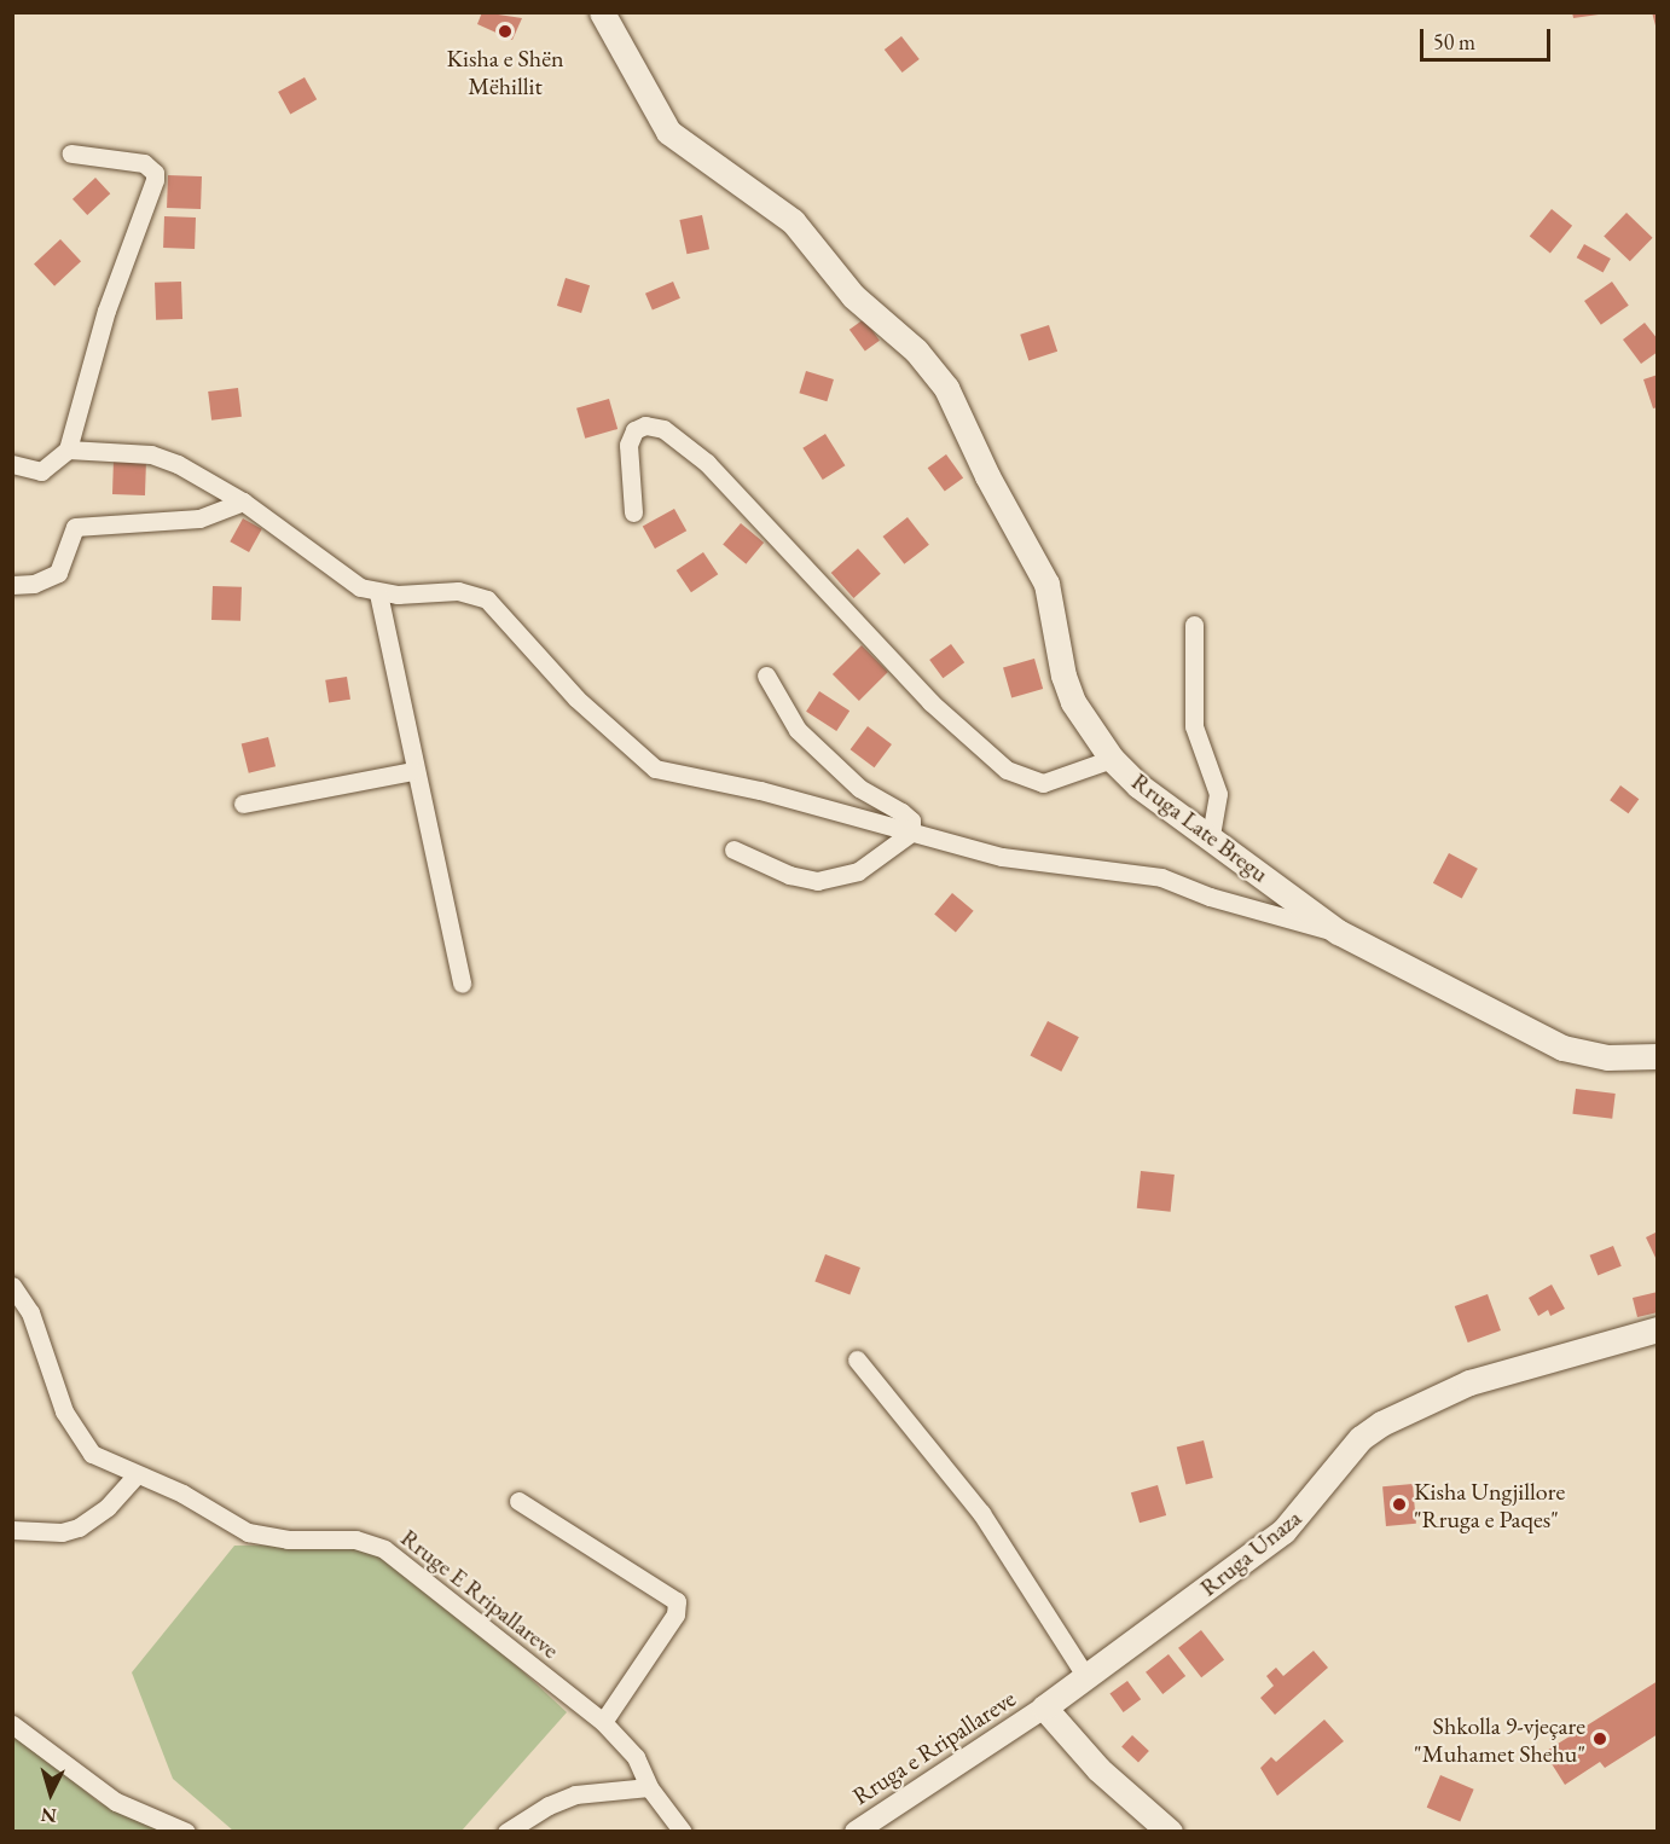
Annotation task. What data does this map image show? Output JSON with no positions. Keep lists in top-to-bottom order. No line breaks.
{"streets":{"main road":["Rruga Late Bregu","Rruga Unaza"],"street":["Rruge E Rripallareve","Rruga e Rripallareve"]},"crossings":[["Rruga Unaza","Rruga e Rripallareve"]],"places":["Kisha e Shën Mëhillit","Kisha Ungjillore \"Rruga e Paqes\"","Shkolla 9-vjeçare \"Muhamet Shehu\""],"scale_bar":"50 m","north":"bottom"}
